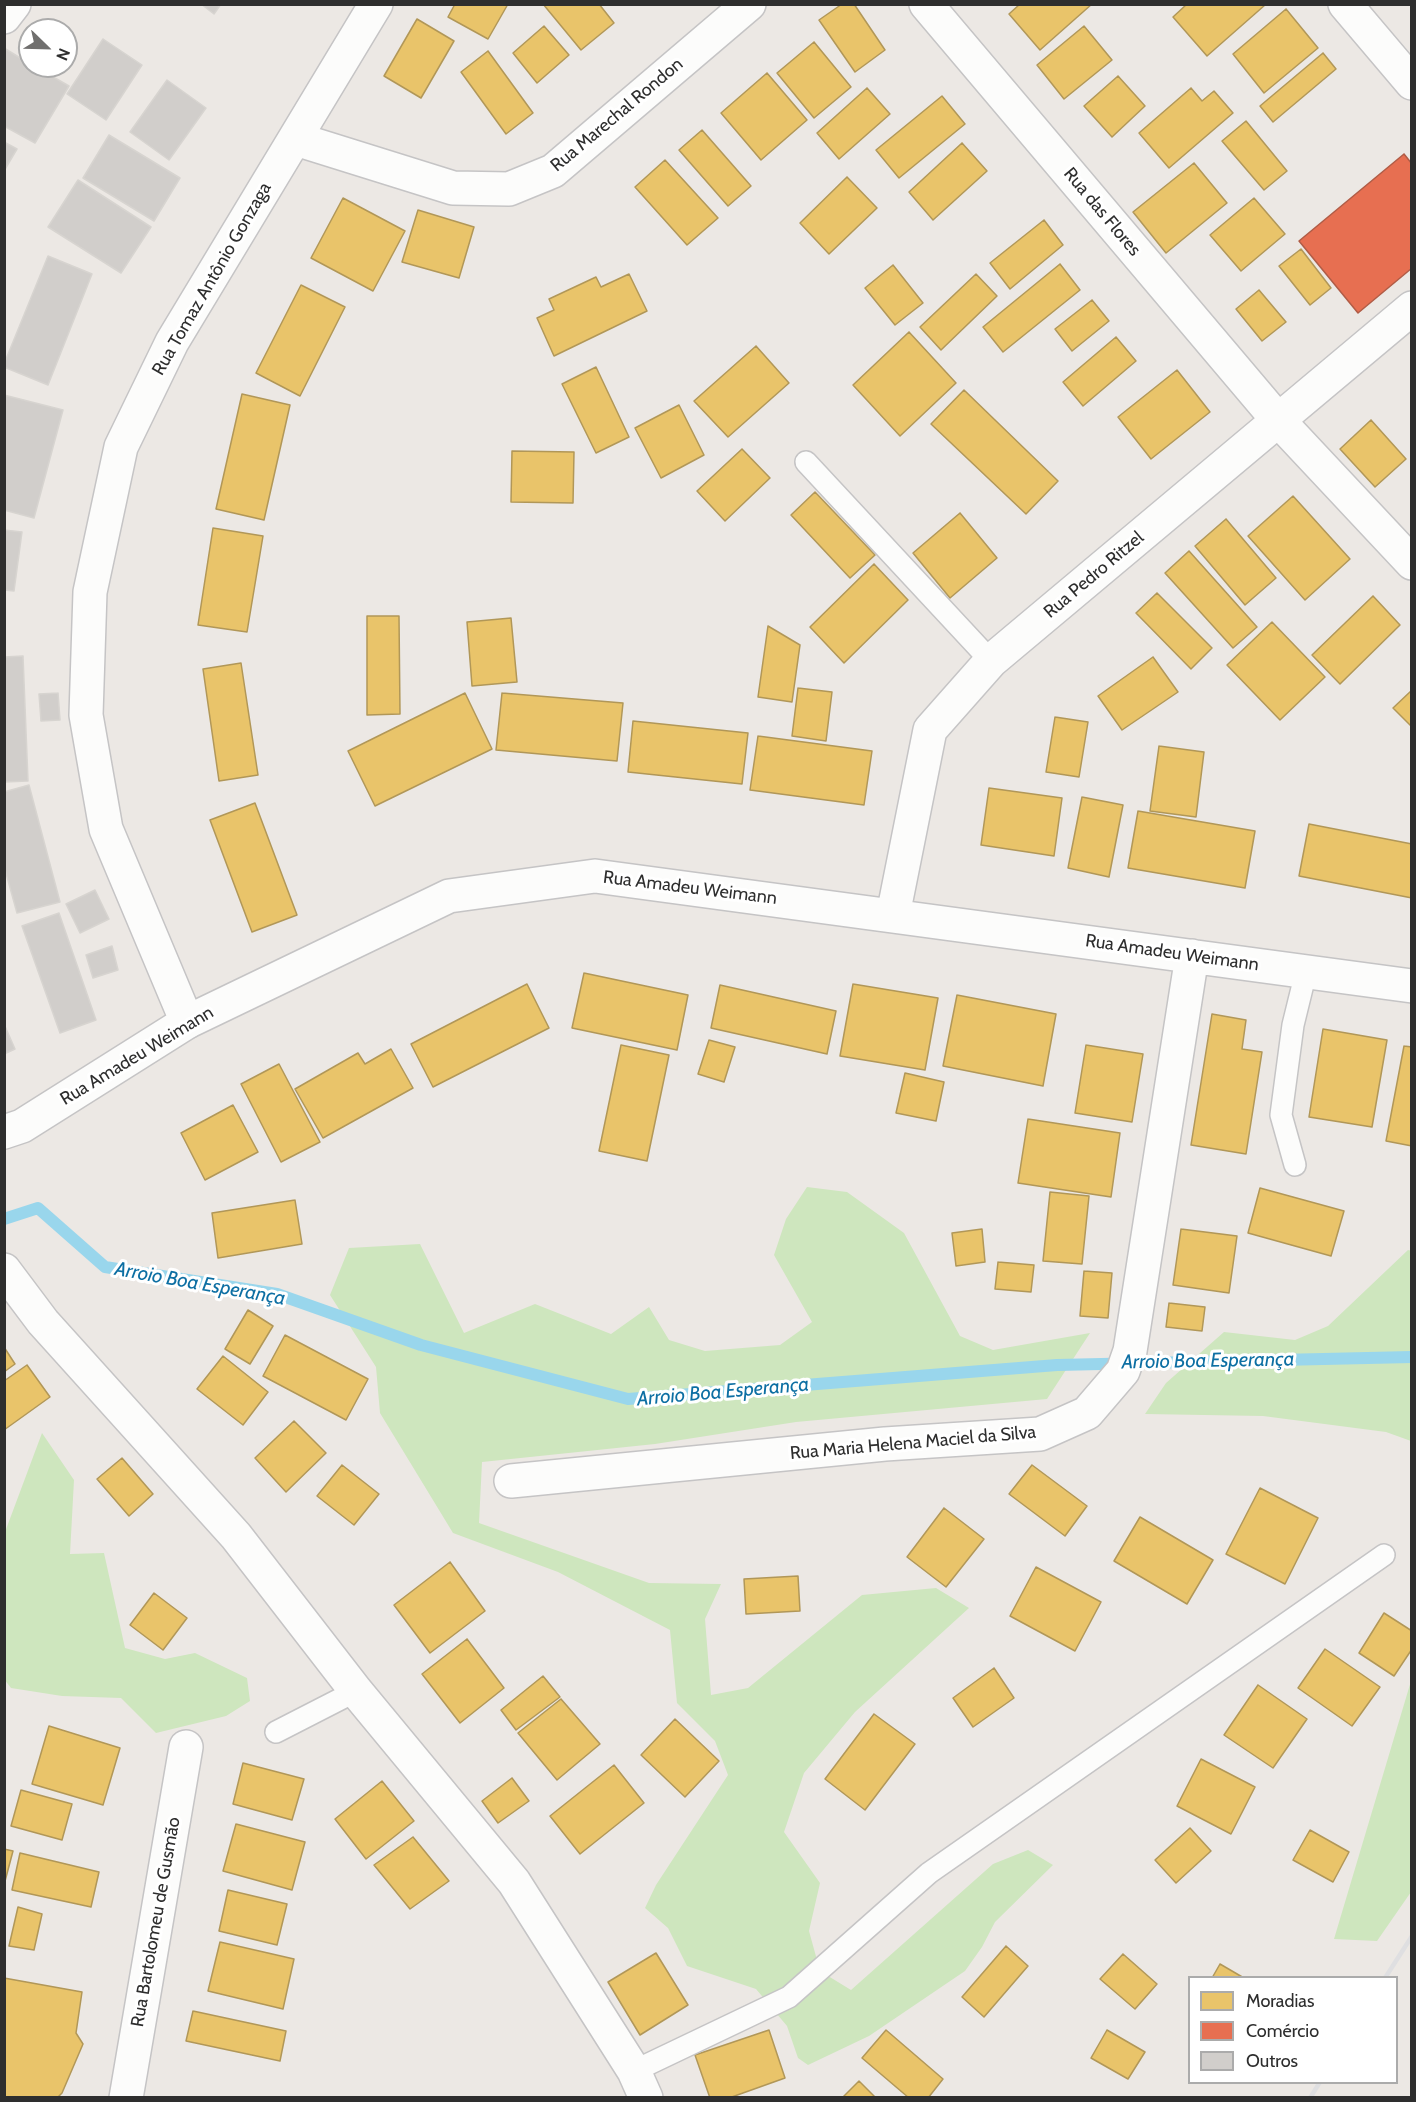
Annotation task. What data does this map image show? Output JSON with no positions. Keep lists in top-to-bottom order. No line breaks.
{"streets":{"street":["Rua Marechal Rondon","Rua das Flores","Rua Tomaz Antônio Gonzaga","Rua Pedro Ritzel","Rua Amadeu Weimann","Rua Maria Helena Maciel da Silva","Rua Bartolomeu de Gusmão"]},"crossings":[["Rua Marechal Rondon","Rua Tomaz Antônio Gonzaga"],["Rua das Flores","Rua Pedro Ritzel"],["Rua Tomaz Antônio Gonzaga","Rua Amadeu Weimann"],["Rua Pedro Ritzel","Rua Amadeu Weimann"],["Rua Amadeu Weimann","Rua Maria Helena Maciel da Silva"]],"water":["Arroio Boa Esperança"],"legend":["Moradias","Comércio","Outros"],"north":"bottom right"}
